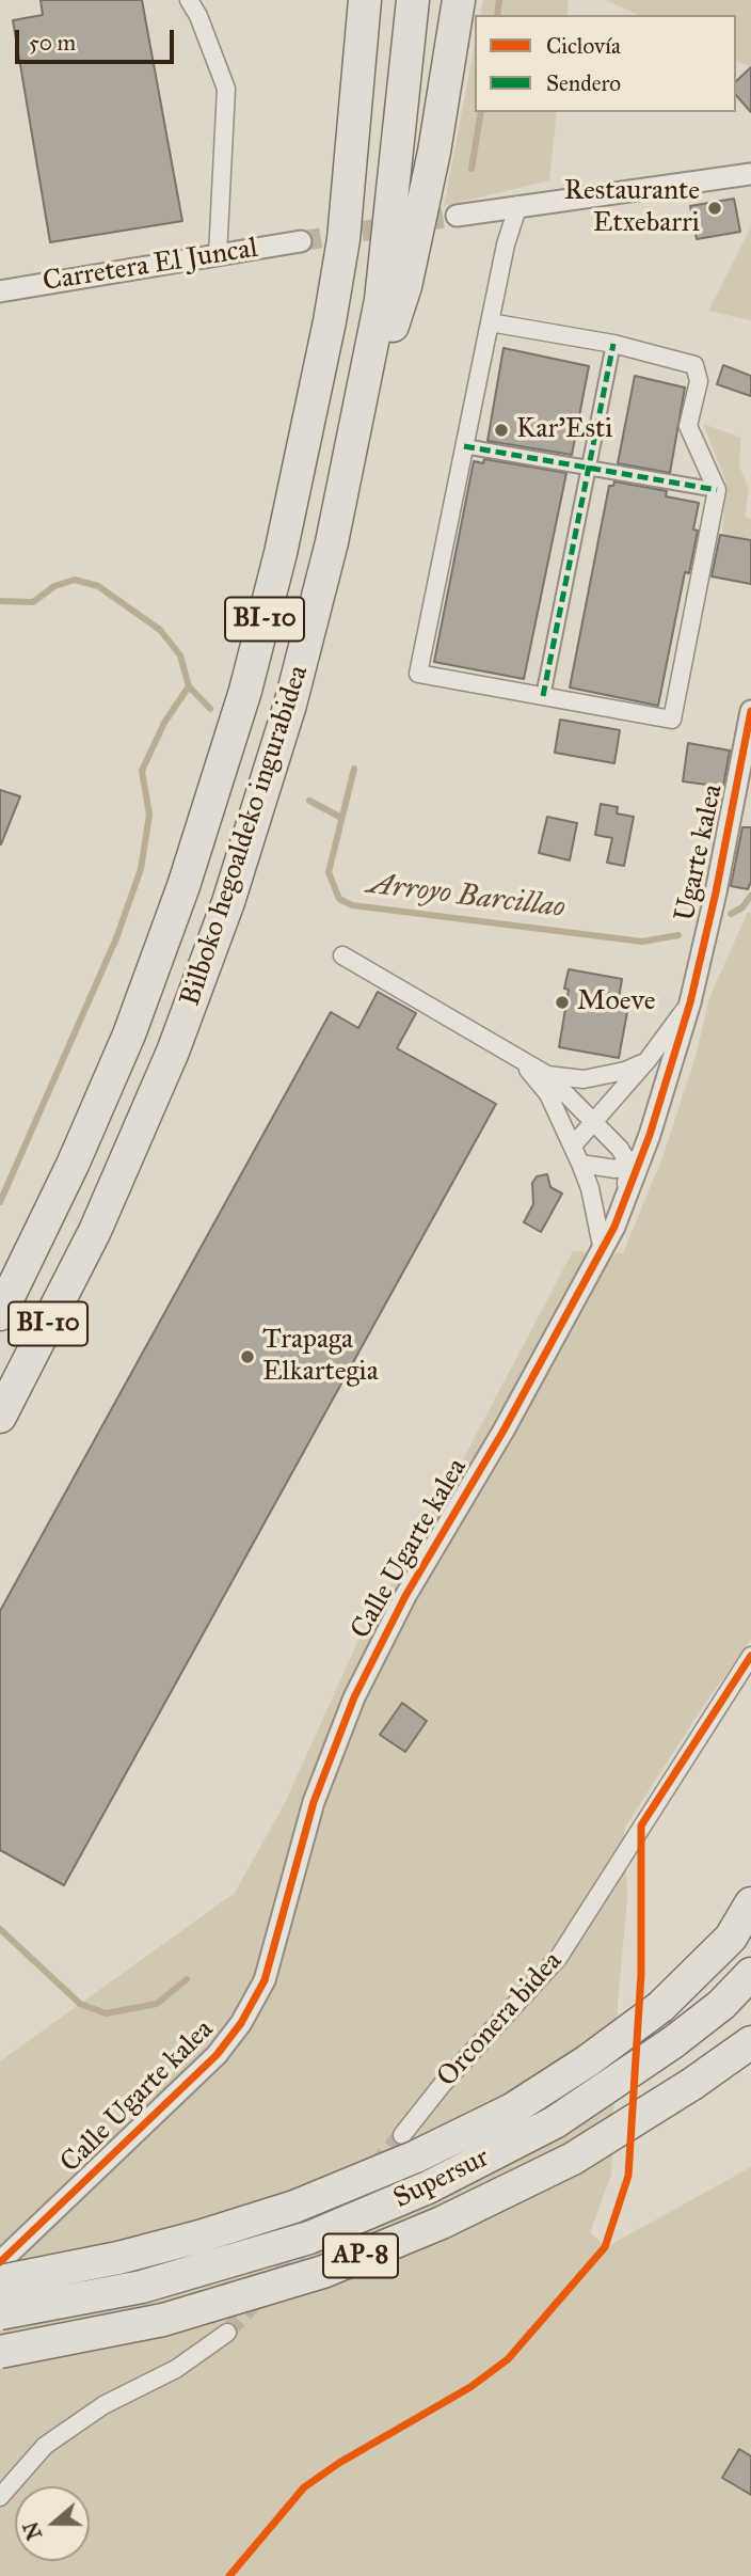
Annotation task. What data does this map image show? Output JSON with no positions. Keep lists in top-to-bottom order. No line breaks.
{"streets":{"highway":["BI-10","Bilboko hegoaldeko ingurabidea","Supersur","AP-8"],"street":["Carretera El Juncal","Ugarte kalea","Calle Ugarte kalea","Orconera bidea"]},"crossings":[["Ugarte kalea","Calle Ugarte kalea"]],"water":["Arroyo Barcillao"],"places":["Restaurante Etxebarri","Kar'Esti","Moeve","Trapaga Elkartegia"],"legend":["Ciclovía","Sendero"],"scale_bar":"50 m","north":"left"}
